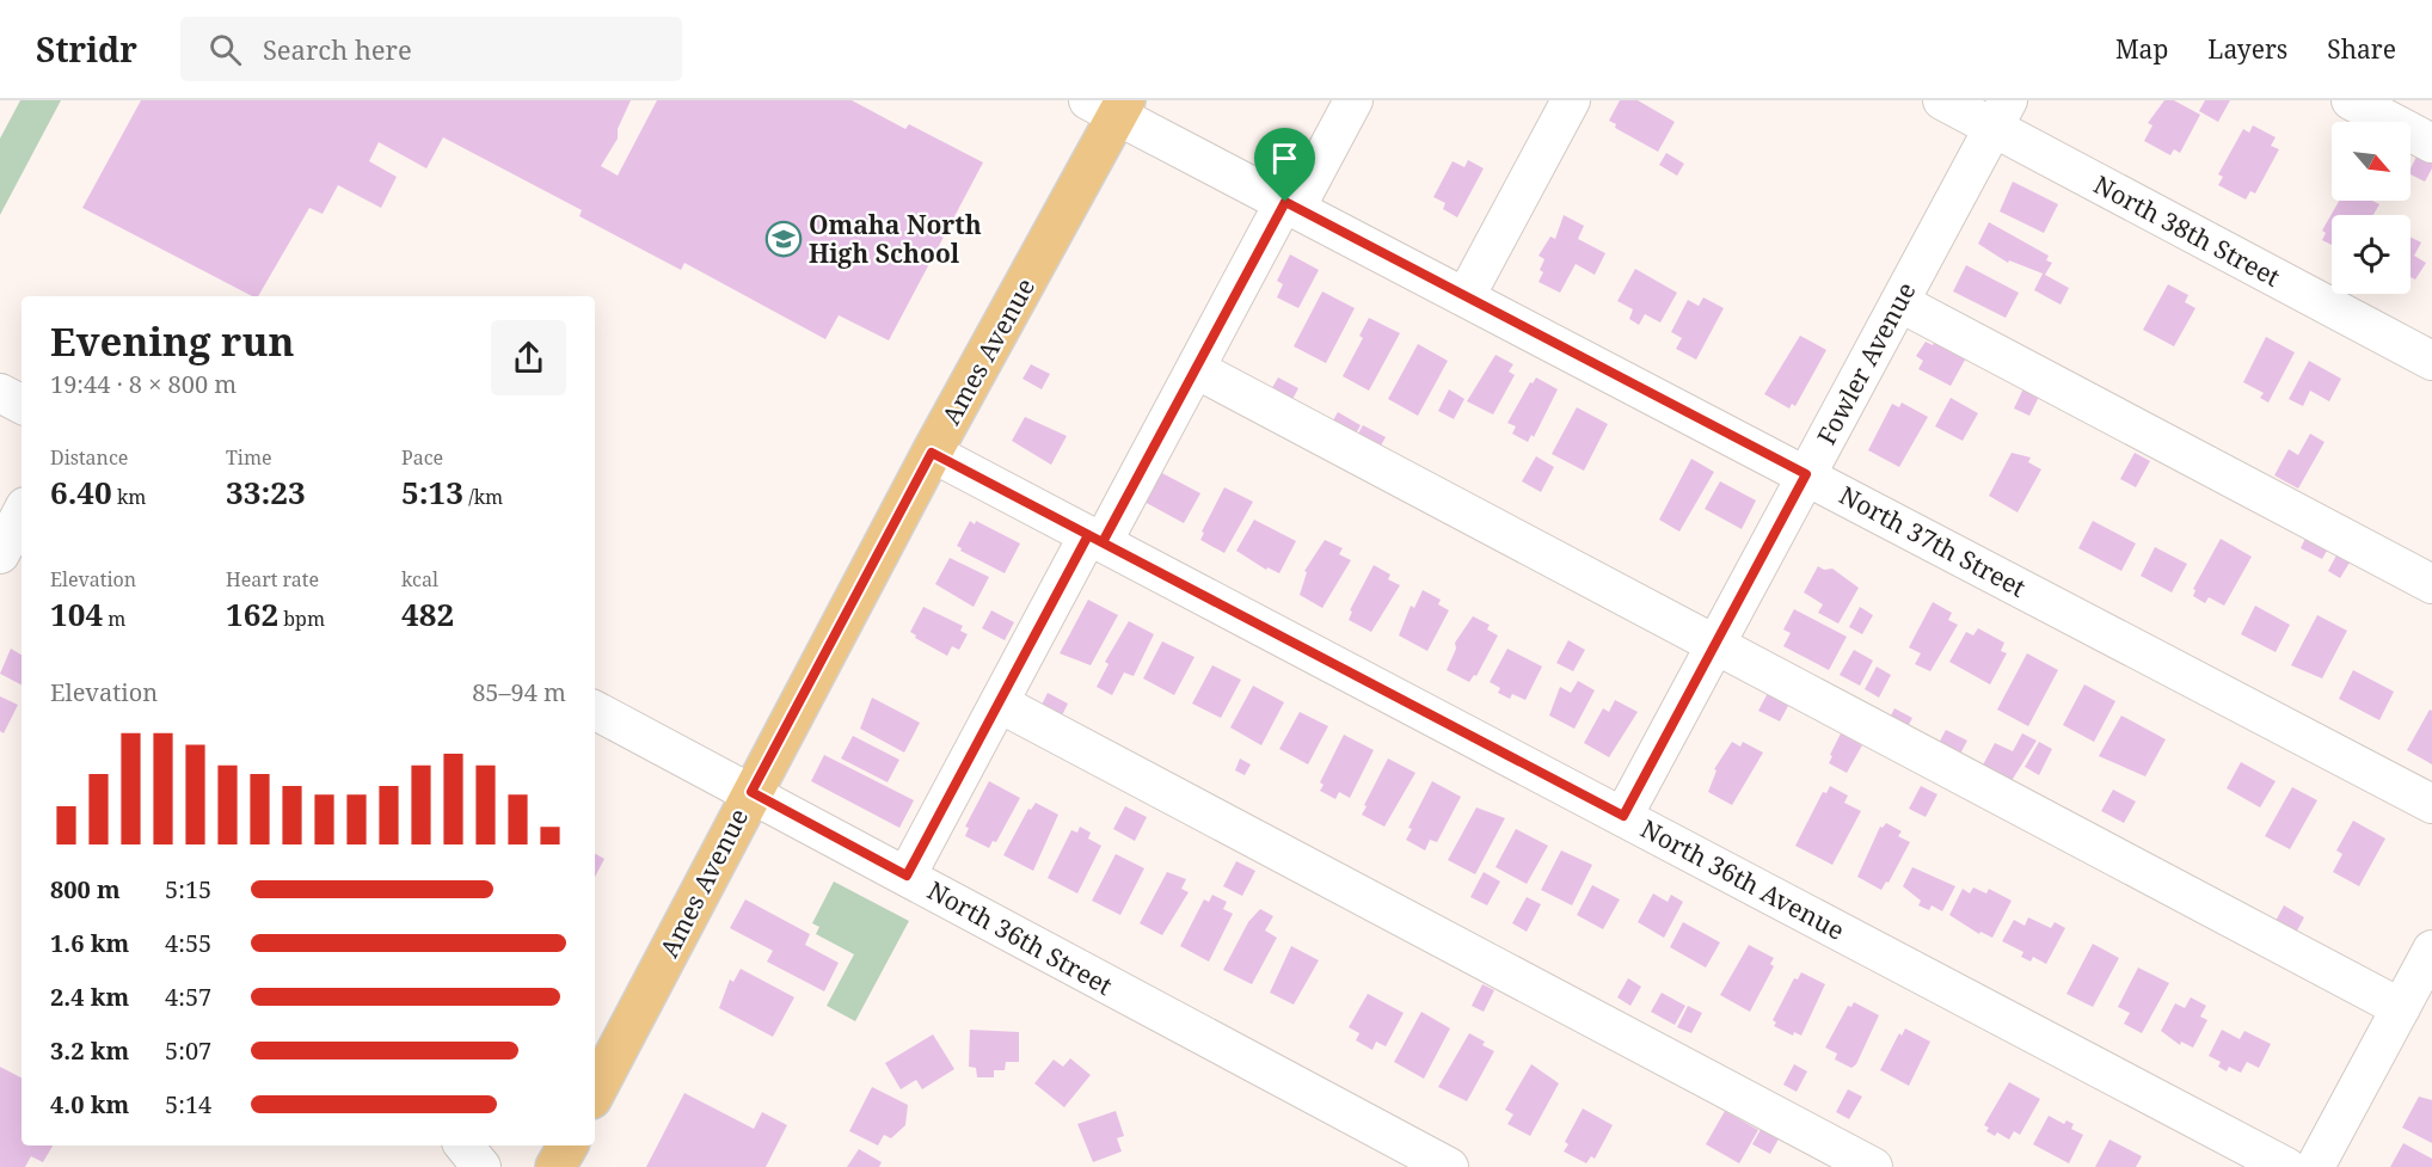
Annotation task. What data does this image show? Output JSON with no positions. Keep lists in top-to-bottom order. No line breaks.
{"streets":{"main road":["Ames Avenue"],"street":["North 38th Street","Fowler Avenue","North 37th Street","North 36th Avenue","North 36th Street"]},"crossings":[["North 38th Street","Fowler Avenue"],["Ames Avenue","North 37th Street"],["Ames Avenue","North 36th Avenue"],["Ames Avenue","North 36th Street"],["Fowler Avenue","North 37th Street"],["Fowler Avenue","North 36th Avenue"]],"places":{"school or university":["Omaha North High School"]},"north":"bottom right","page":{"header":"Stridr","search":"Search here","nav":["Map","Layers","Share"],"heading":["Evening run","19:44 · 8 × 800 m"],"stats":[["Distance","6.40 km"],["Time","33:23"],["Pace","5:13 /km"],["Elevation","104 m"],["Heart rate","162 bpm"],["kcal","482"]],"chart":["Elevation","85–94 m"],"list":[{"name":"800 m","note":"5:15"},{"name":"1.6 km","note":"4:55"},{"name":"2.4 km","note":"4:57"},{"name":"3.2 km","note":"5:07"},{"name":"4.0 km","note":"5:14"}]}}
